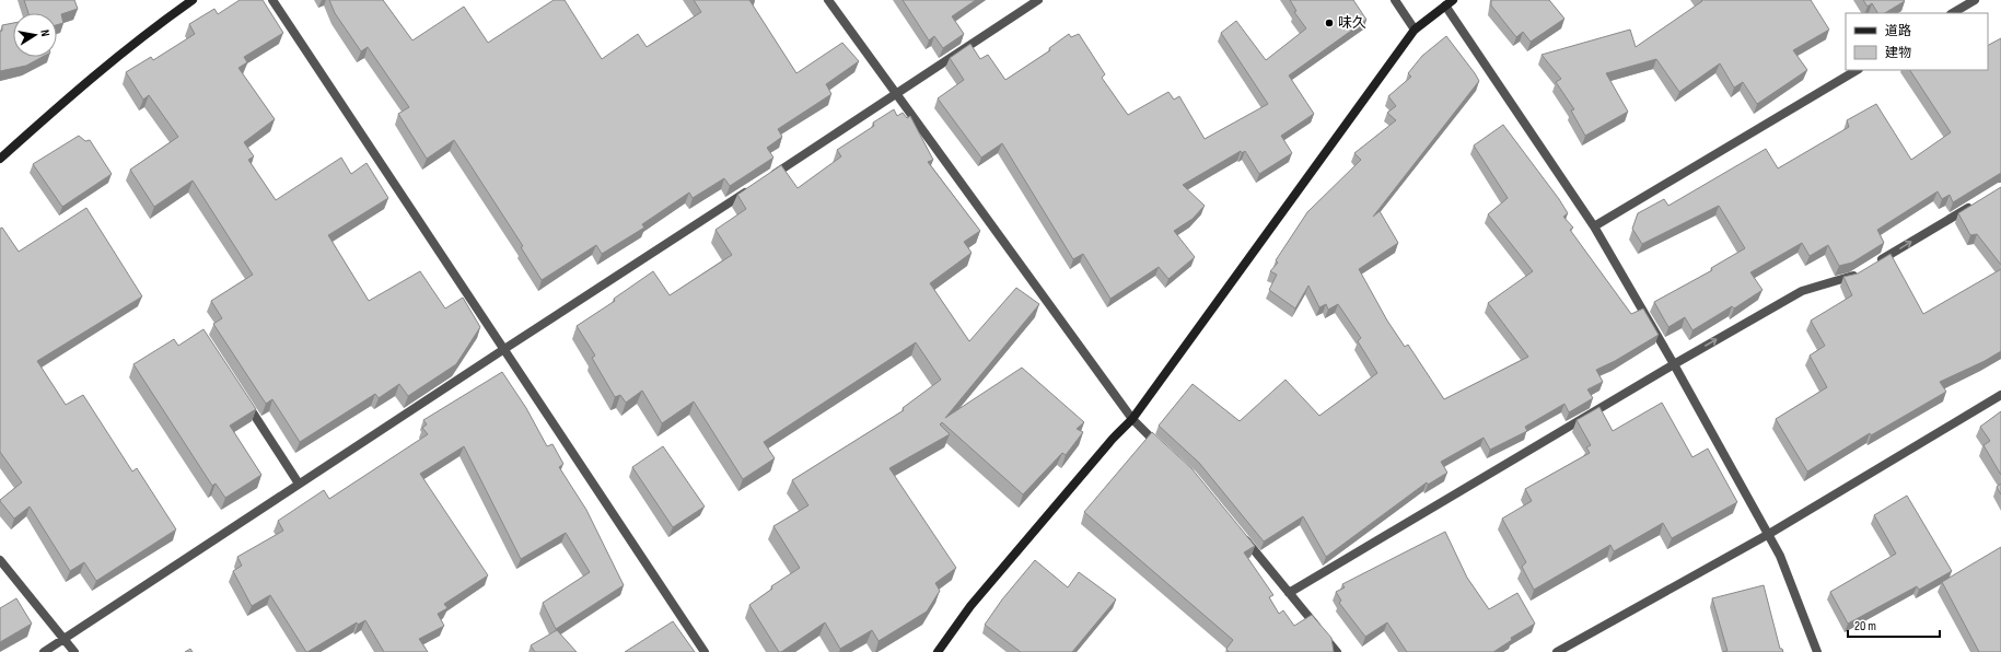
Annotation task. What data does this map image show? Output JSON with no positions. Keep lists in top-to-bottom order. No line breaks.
{"places":["味久"],"legend":["道路","建物"],"scale_bar":"20 m","north":"right"}
